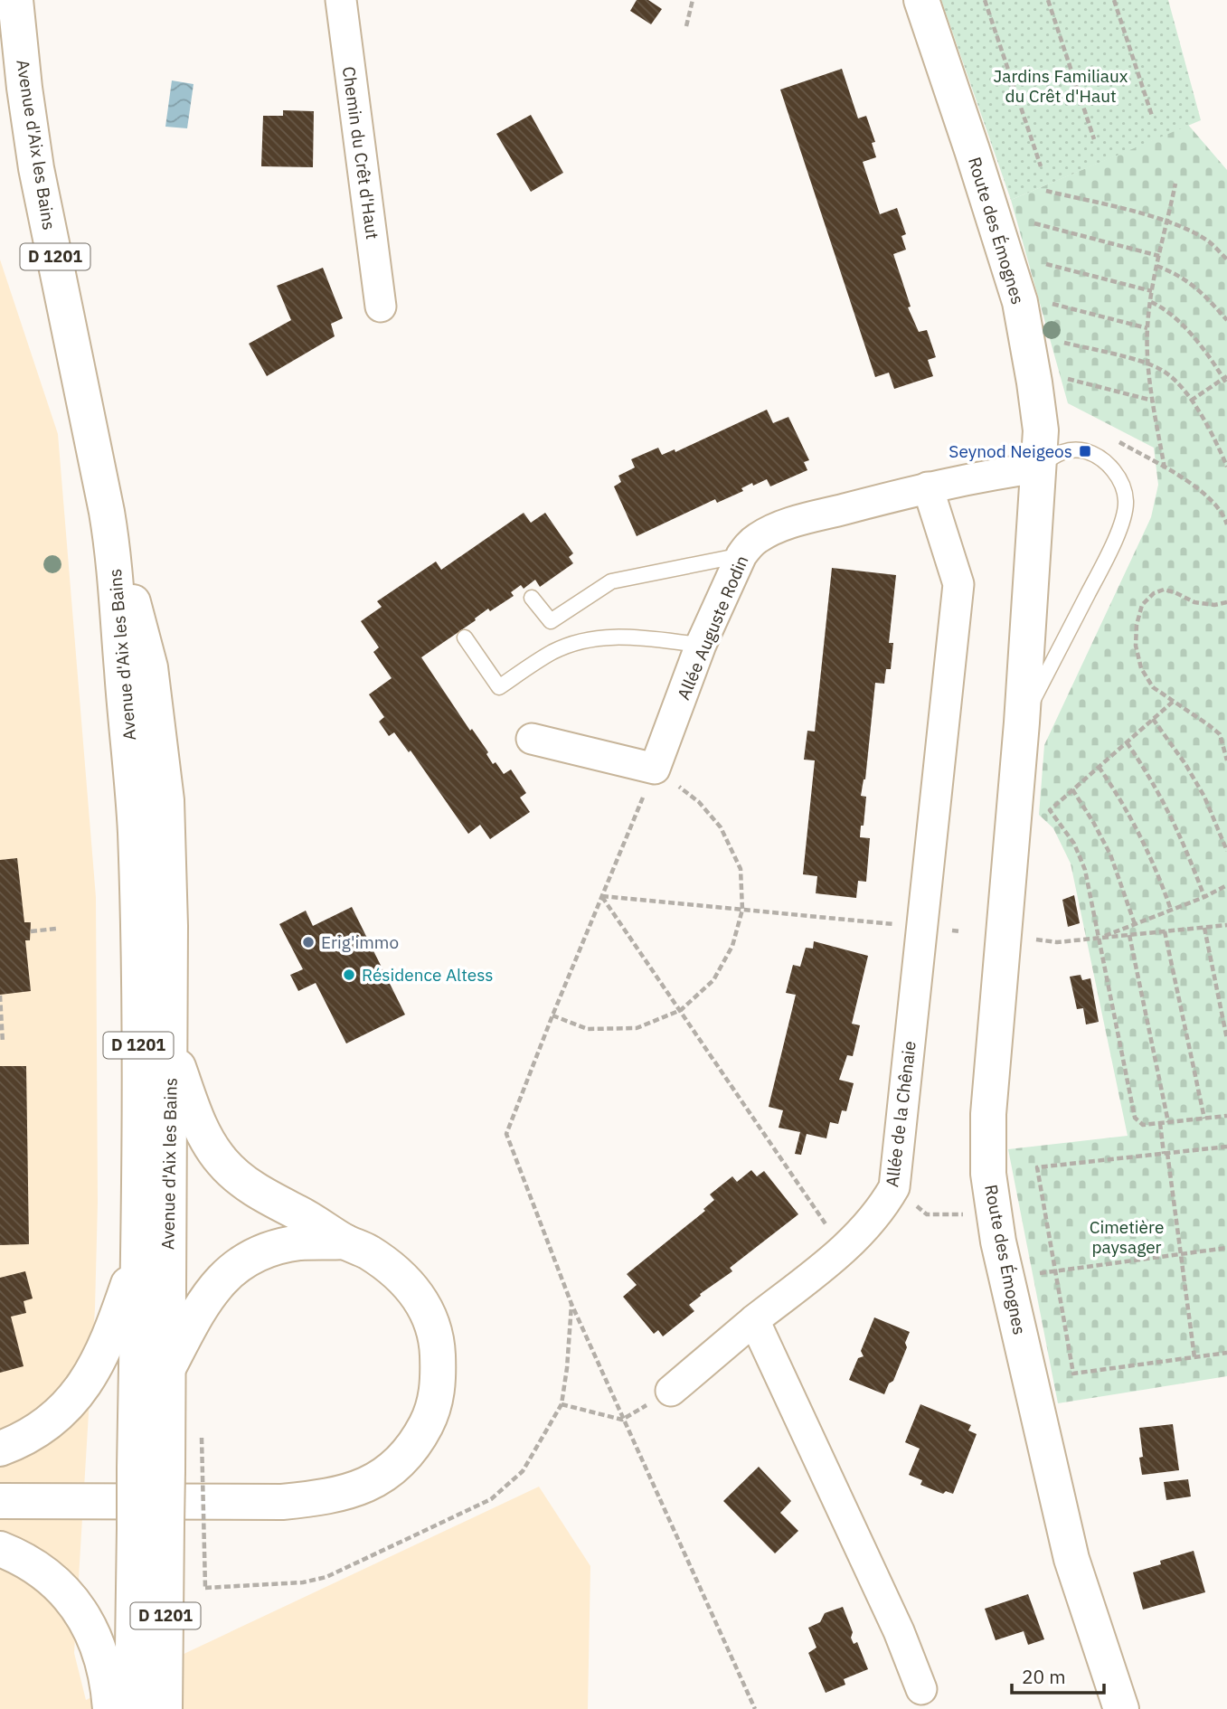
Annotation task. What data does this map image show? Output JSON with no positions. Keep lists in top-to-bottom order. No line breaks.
{"streets":{"main road":["Avenue d'Aix les Bains","Route des Émognes","D 1201"],"street":["Chemin du Crêt d'Haut","Allée Auguste Rodin","Allée de la Chênaie"]},"crossings":[["Route des Émognes","Allée Auguste Rodin"],["Allée Auguste Rodin","Allée de la Chênaie"]],"parks":["Jardins Familiaux du Crêt d'Haut","Cimetière paysager"],"places":{"transit":["Seynod Neigeos"],"other":["Erig'immo","Résidence Altess"]},"scale_bar":"20 m"}
